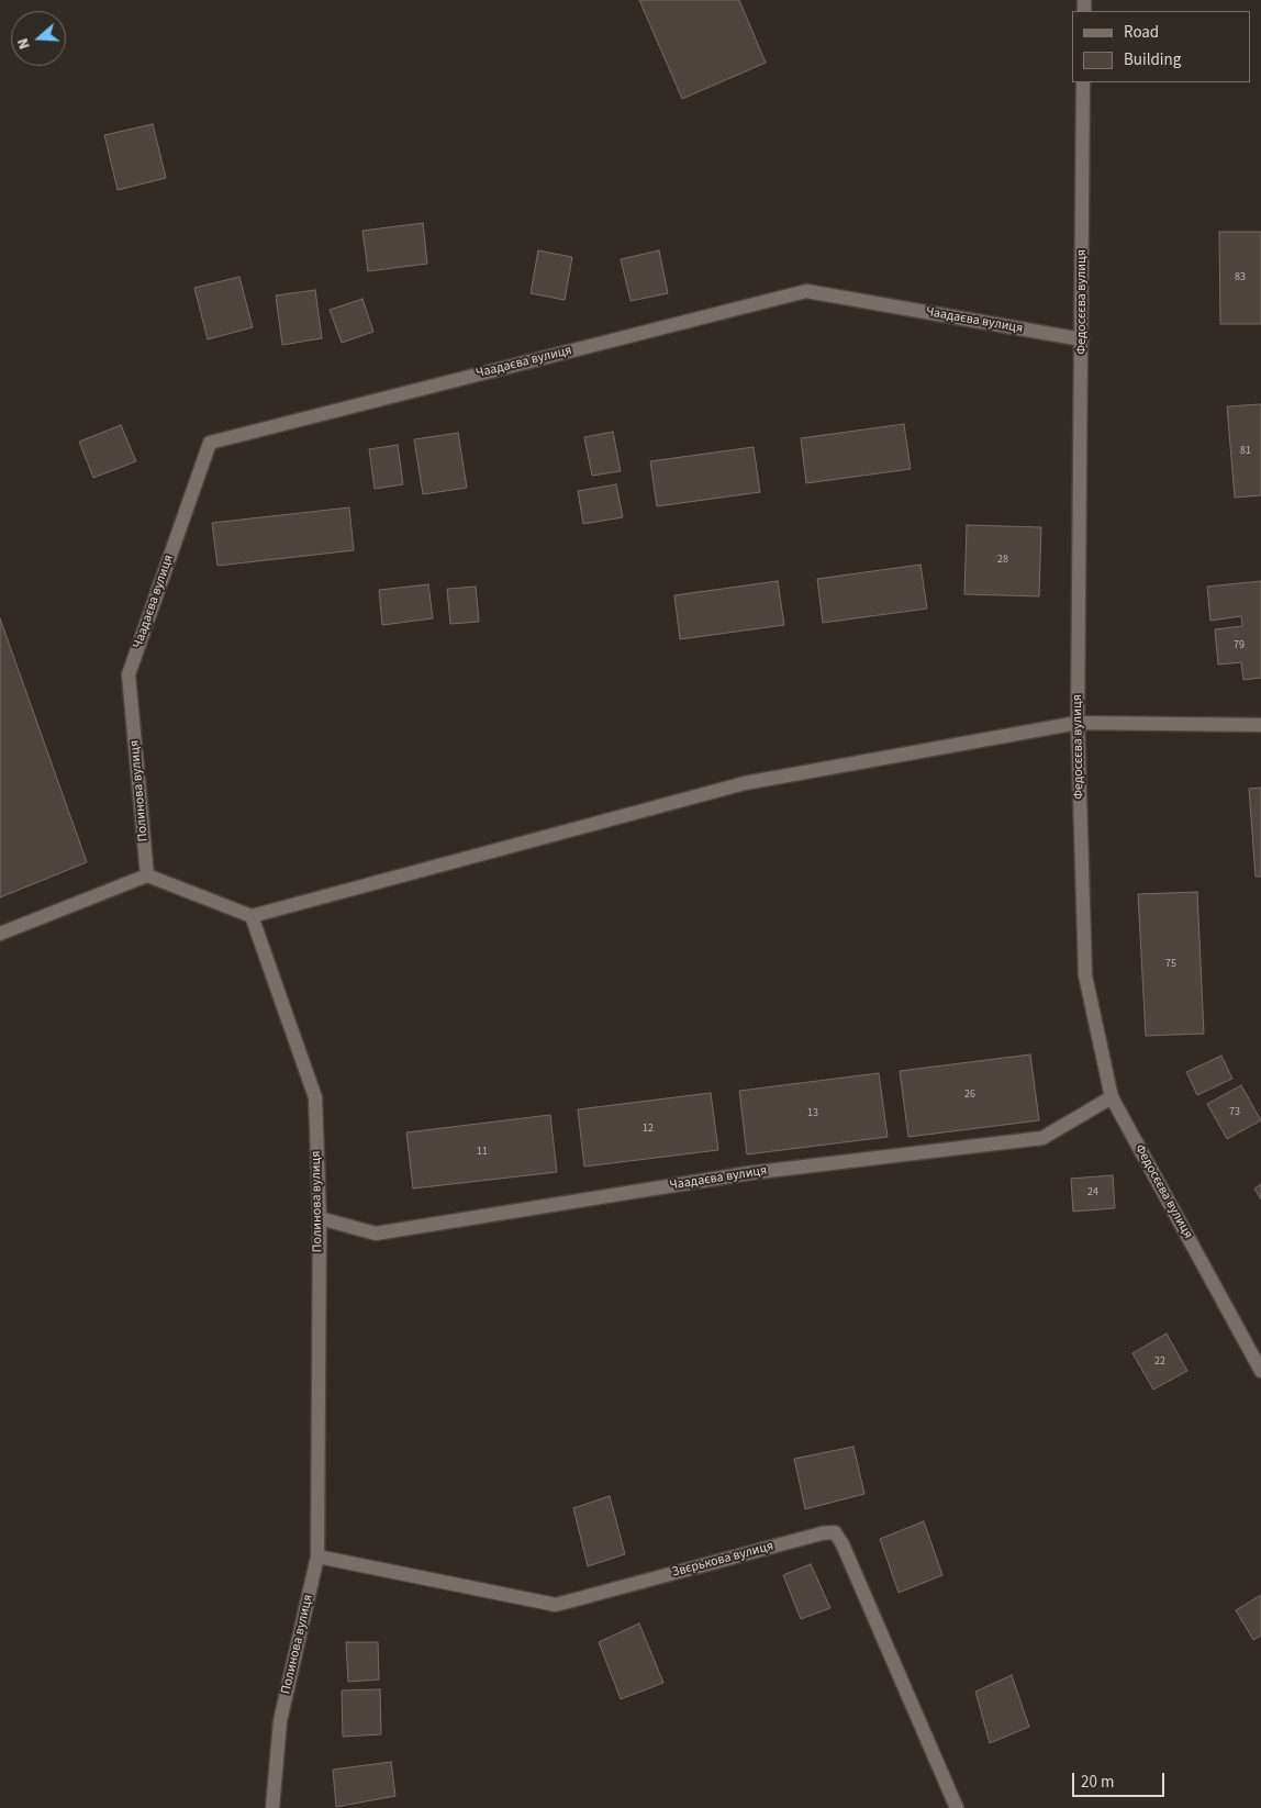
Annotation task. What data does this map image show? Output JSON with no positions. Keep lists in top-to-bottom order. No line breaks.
{"streets":{"street":["Федосєєва вулиця","Чаадаєва вулиця","Полинова вулиця","Звєрькова вулиця"]},"crossings":[["Федосєєва вулиця","Чаадаєва вулиця"],["Чаадаєва вулиця","Полинова вулиця"],["Полинова вулиця","Звєрькова вулиця"]],"house_numbers":["83","81","28","79","75","26","73","13","12","11","24","22"],"legend":["Road","Building"],"scale_bar":"20 m","north":"left"}
